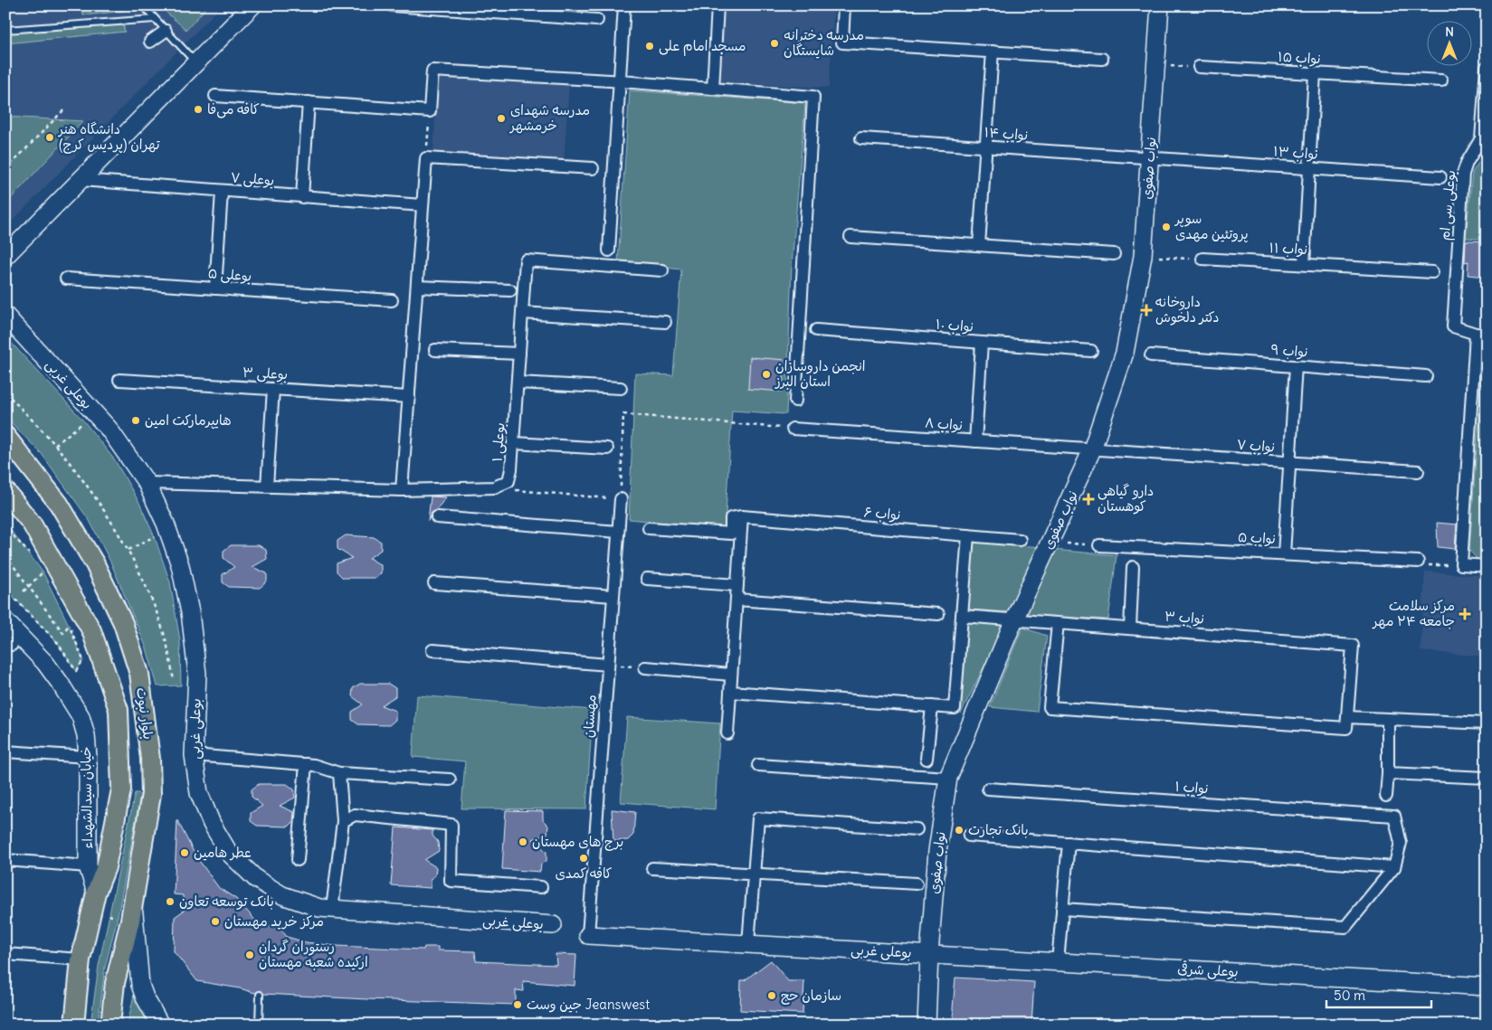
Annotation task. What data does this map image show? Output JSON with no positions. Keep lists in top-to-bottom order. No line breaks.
{"streets":{"main road":["بلوار نبوت"],"street":["نواب ۱۵","نواب ۱۴","نواب ۱۳","نواب صفوی","بوعلی ۷","بوعلی سی ام","نواب ۱۱","بوعلی ۵","نواب ۱۰","نواب ۹","بوعلی ۳","بوعلی غربی","نواب ۸","بوعلی ۱","نواب ۷","نواب ۶","نواب ۵","نواب ۳","مهستان","نواب ۱","خیابان سیدالشهداء","بوعلی شرقی"]},"crossings":[["نواب ۱۴","نواب ۱۳"],["نواب ۱۴","نواب صفوی"],["نواب ۱۳","نواب صفوی"],["نواب صفوی","بوعلی غربی"],["نواب صفوی","نواب ۸"],["نواب صفوی","نواب ۷"],["نواب صفوی","نواب ۳"],["نواب صفوی","بوعلی شرقی"],["بوعلی غربی","مهستان"],["بوعلی غربی","بوعلی شرقی"],["نواب ۸","نواب ۷"],["بلوار نبوت","خیابان سیدالشهداء"]],"places":{"other":["مدرسه دخترانه شایستگان","مسجد امام علی","کافه می‌فا","مدرسه شهدای خرمشهر","دانشگاه هنر تهران (پردیس کرج)","سوپر پروتئین مهدی","انجمن داروسازان استان البرز","هایپرمارکت امین","بانک تجارت","برج های مهستان","عطر هامین","کافه کمدی","بانک توسعه تعاون","مرکز خرید مهستان","رستوران گردان ارکیده شعبه مهستان","سازمان حج","جین وست Jeanswest"],"health":["داروخانه دکتر دلخوش","دارو گیاهی کوهستان","مرکز سلامت جامعه ۲۴ مهر"]},"scale_bar":"50 m","north":"top"}
